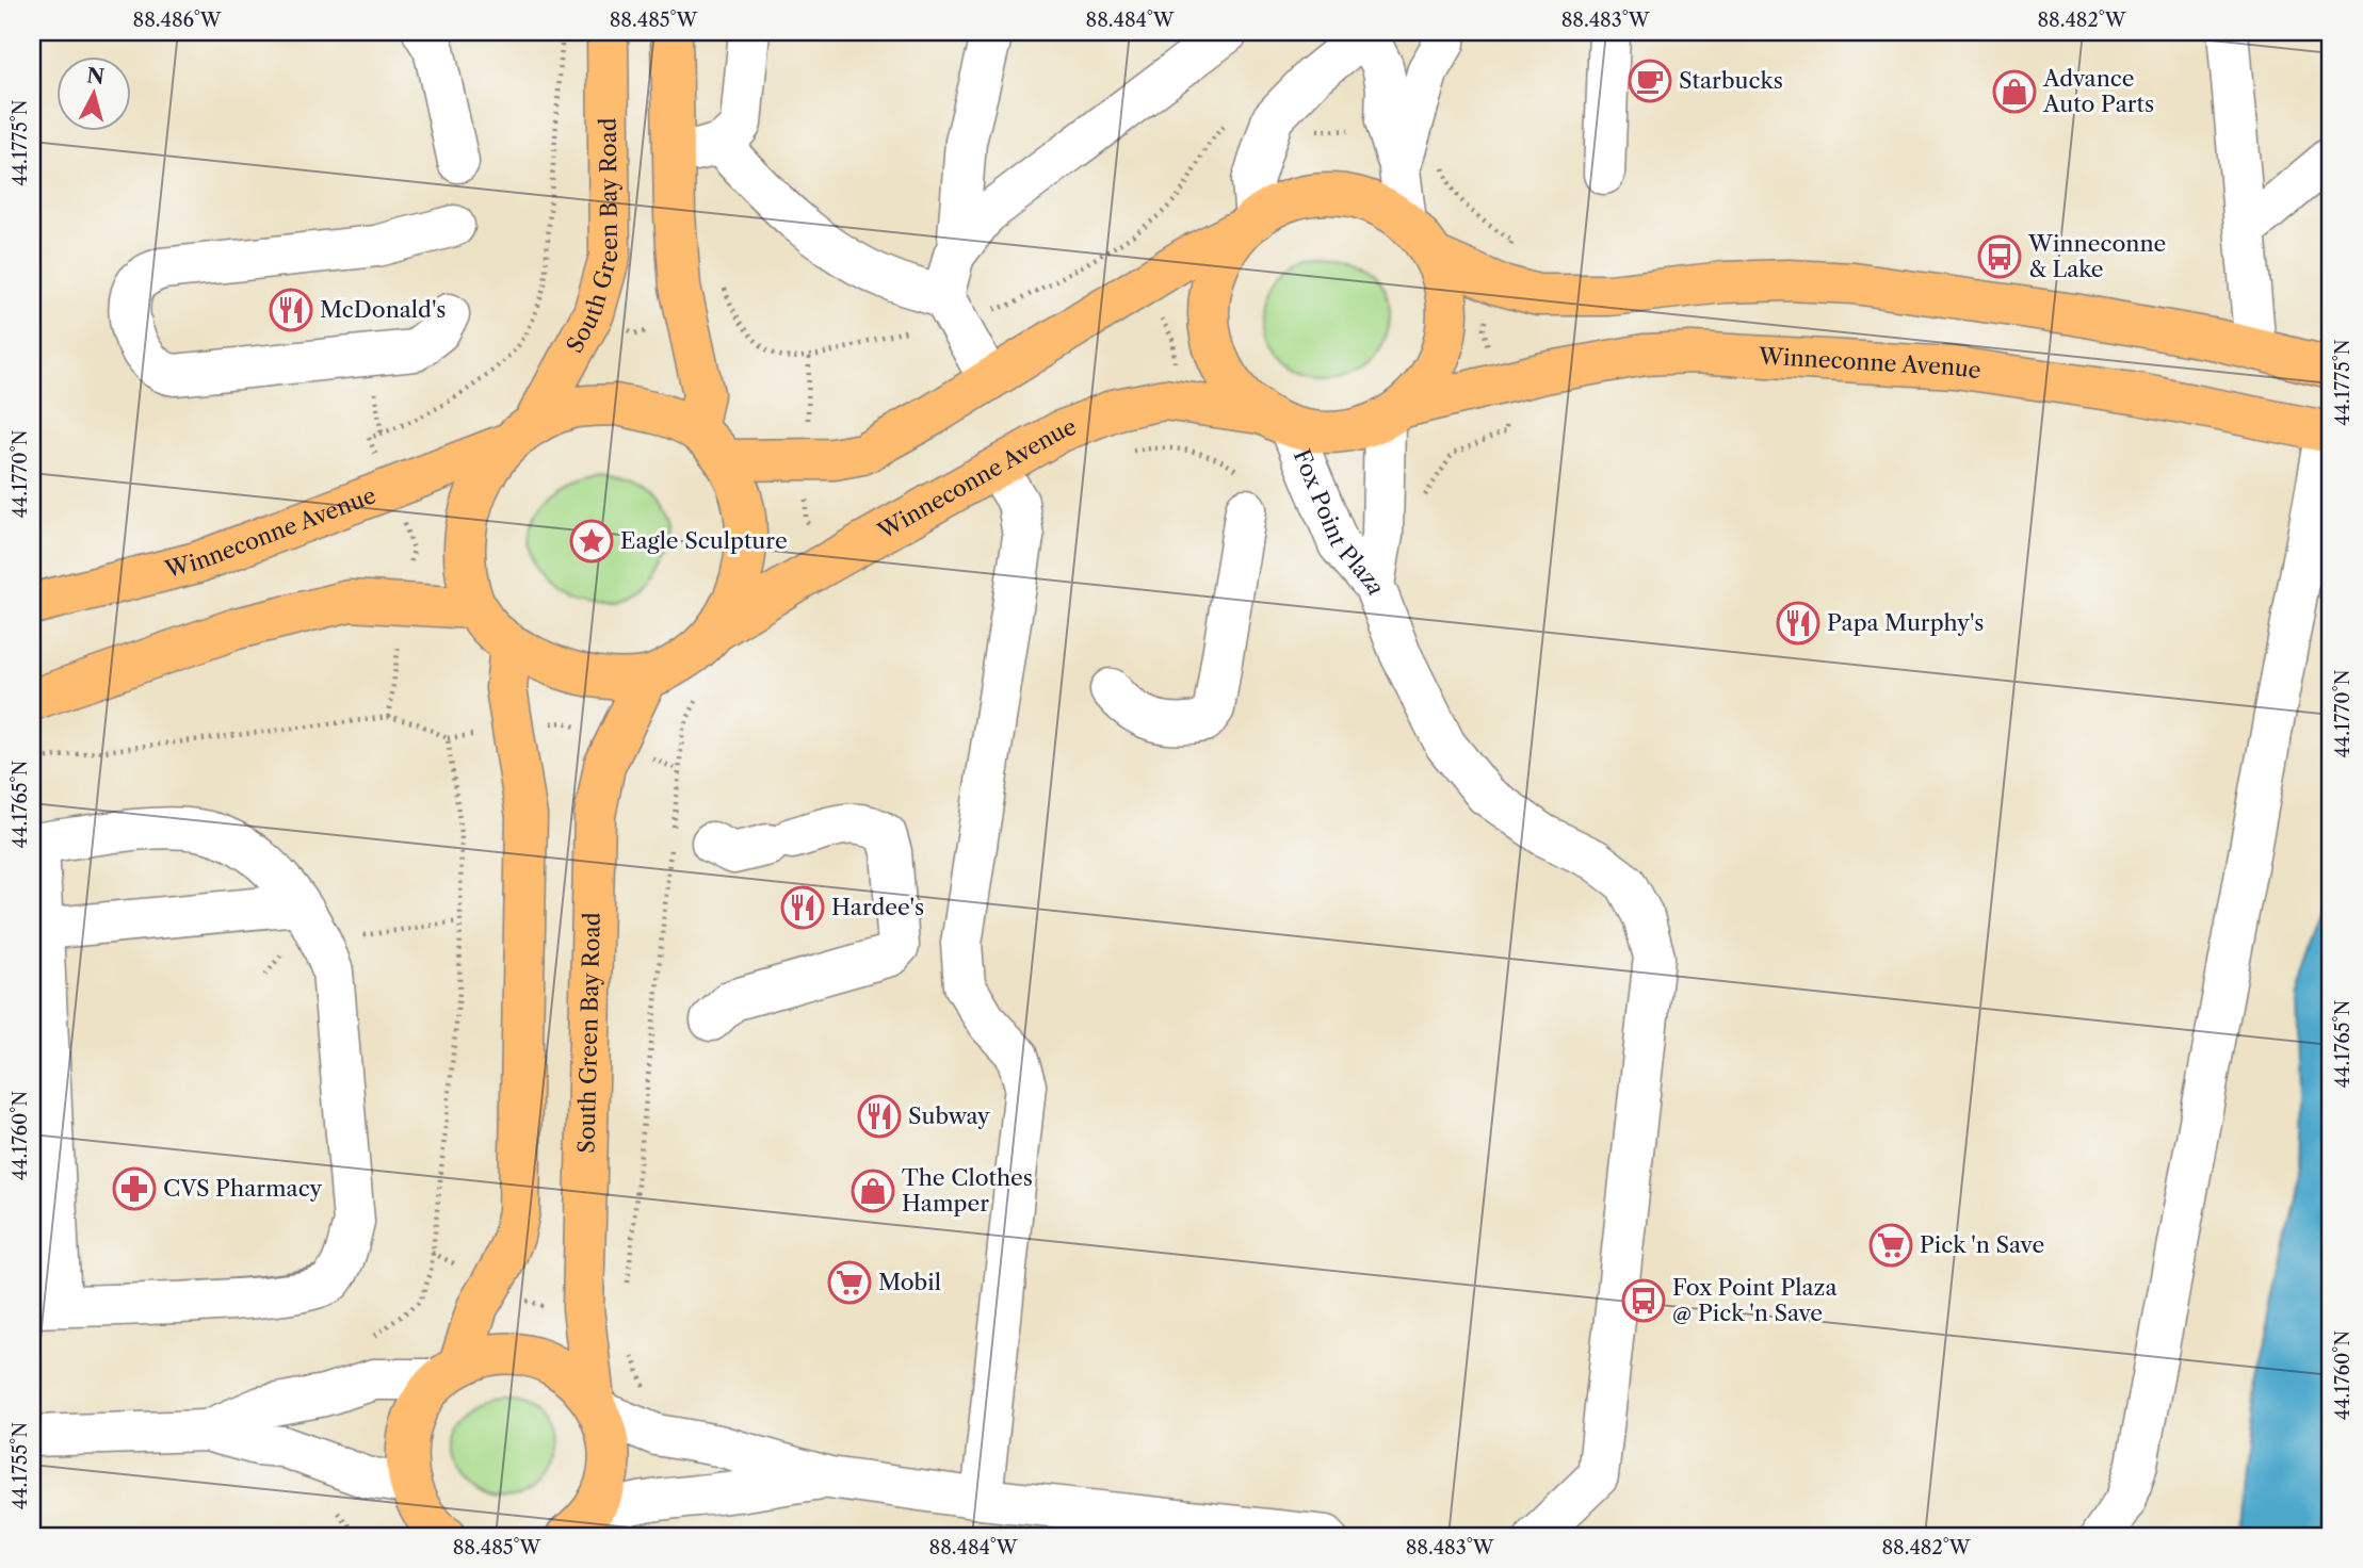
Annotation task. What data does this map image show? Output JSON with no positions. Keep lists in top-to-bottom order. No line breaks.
{"streets":{"main road":["South Green Bay Road","Winneconne Avenue"],"street":["Fox Point Plaza"]},"crossings":[["South Green Bay Road","Winneconne Avenue"],["Winneconne Avenue","Fox Point Plaza"]],"places":{"cafe":["Starbucks"],"shop":["Advance Auto Parts","The Clothes Hamper"],"bus stop":["Winneconne & Lake","Fox Point Plaza @ Pick 'n Save"],"restaurant":["McDonald's","Papa Murphy's","Hardee's","Subway"],"place":["Eagle Sculpture"],"pharmacy":["CVS Pharmacy"],"supermarket":["Pick 'n Save","Mobil"]},"north":"top","coordinates":["88.486°W","88.485°W","88.484°W","88.483°W","88.482°W","44.1775°N","44.1770°N","44.1765°N","44.1760°N","44.1755°N"]}
